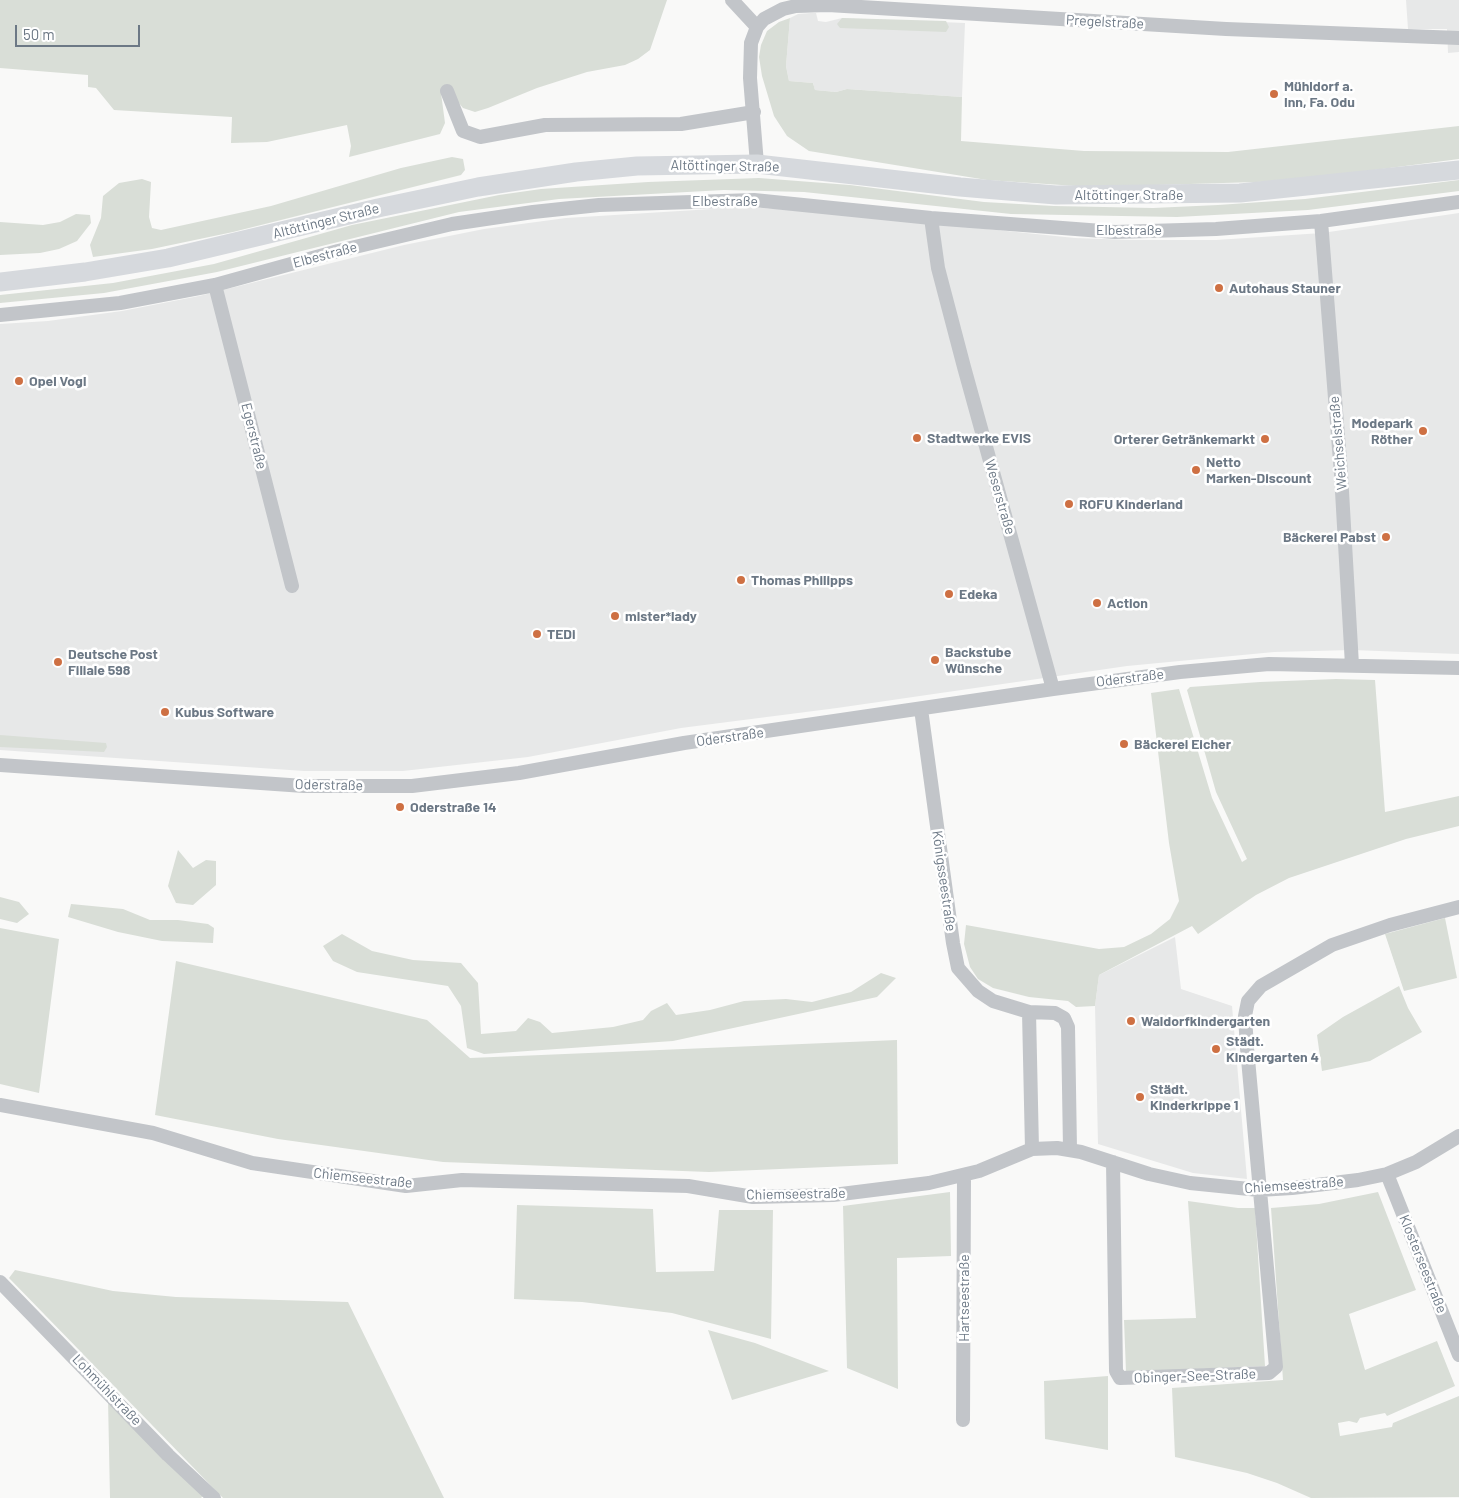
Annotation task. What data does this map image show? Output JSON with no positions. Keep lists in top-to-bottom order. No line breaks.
{"streets":{"main road":["Altöttinger Straße"],"street":["Pregelstraße","Elbestraße","Egerstraße","Weichselstraße","Weserstraße","Oderstraße","Königsseestraße","Chiemseestraße","Klosterseestraße","Hartseestraße","Obinger-See-Straße","Lohmühlstraße"]},"crossings":[["Elbestraße","Egerstraße"],["Elbestraße","Weichselstraße"],["Elbestraße","Weserstraße"],["Weichselstraße","Oderstraße"],["Weserstraße","Oderstraße"],["Oderstraße","Königsseestraße"],["Königsseestraße","Chiemseestraße"],["Chiemseestraße","Klosterseestraße"],["Chiemseestraße","Hartseestraße"],["Chiemseestraße","Obinger-See-Straße"]],"places":["Mühldorf a. Inn, Fa. Odu","Autohaus Stauner","Opel Vogl","Modepark Röther","Stadtwerke EVIS","Orterer Getränkemarkt","Netto Marken-Discount","ROFU Kinderland","Bäckerei Pabst","Thomas Philipps","Edeka","Action","mister*lady","TEDi","Backstube Wünsche","Deutsche Post Filiale 598","Kubus Software","Bäckerei Eicher","Oderstraße 14","Waldorfkindergarten","Städt. Kindergarten 4","Städt. Kinderkrippe 1"],"scale_bar":"50 m"}
